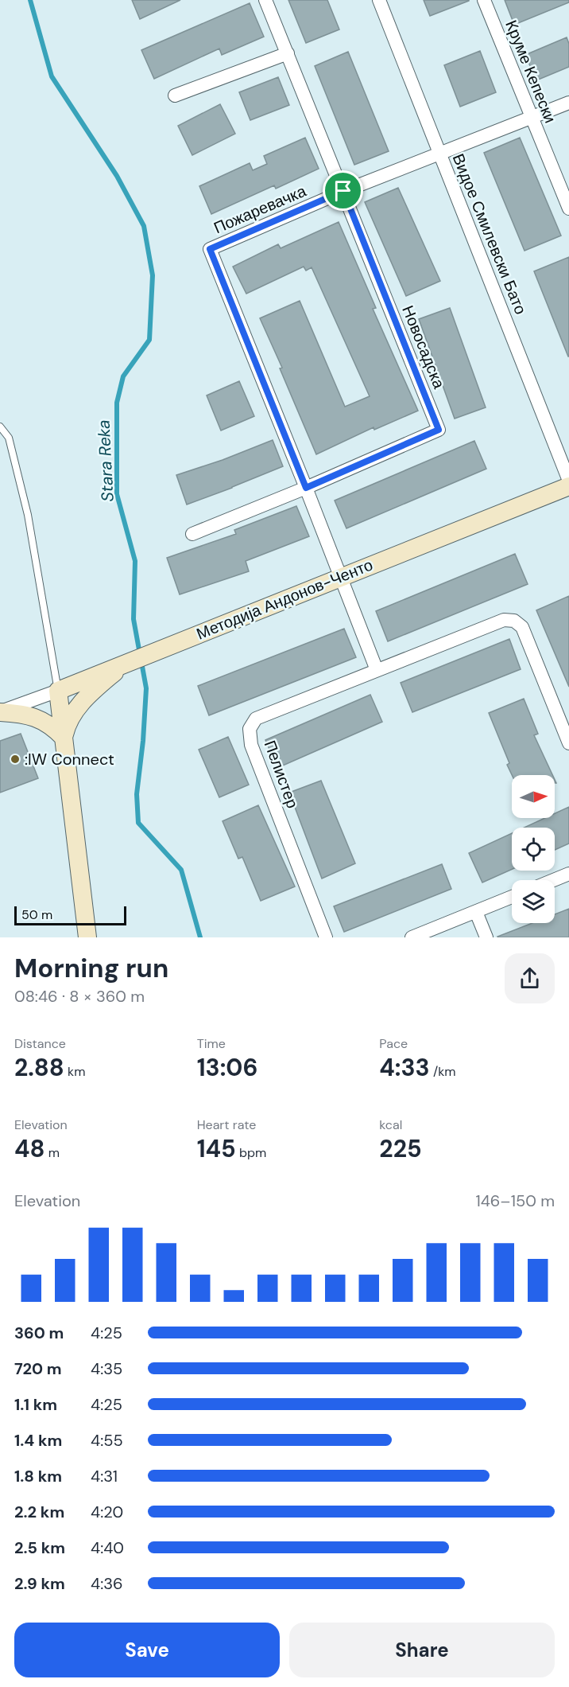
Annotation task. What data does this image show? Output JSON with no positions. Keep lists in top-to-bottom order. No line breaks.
{"streets":{"street":["Круме Кепески","Пожаревачка","Видое Смилевски Бато","Новосадска","Методија Андонов-Ченто","Пелистер"]},"crossings":[["Круме Кепески","Пожаревачка"],["Пожаревачка","Видое Смилевски Бато"],["Пожаревачка","Новосадска"]],"water":["Stara Reka"],"places":[":IW Connect"],"scale_bar":"50 m","north":"right","page":{"scale":"50 m","heading":["Morning run","08:46 · 8 × 360 m"],"stats":[["Distance","2.88 km"],["Time","13:06"],["Pace","4:33 /km"],["Elevation","48 m"],["Heart rate","145 bpm"],["kcal","225"]],"chart":["Elevation","146–150 m"],"list":[{"name":"360 m","note":"4:25"},{"name":"720 m","note":"4:35"},{"name":"1.1 km","note":"4:25"},{"name":"1.4 km","note":"4:55"},{"name":"1.8 km","note":"4:31"},{"name":"2.2 km","note":"4:20"},{"name":"2.5 km","note":"4:40"},{"name":"2.9 km","note":"4:36"}],"buttons":["Save","Share"]}}
